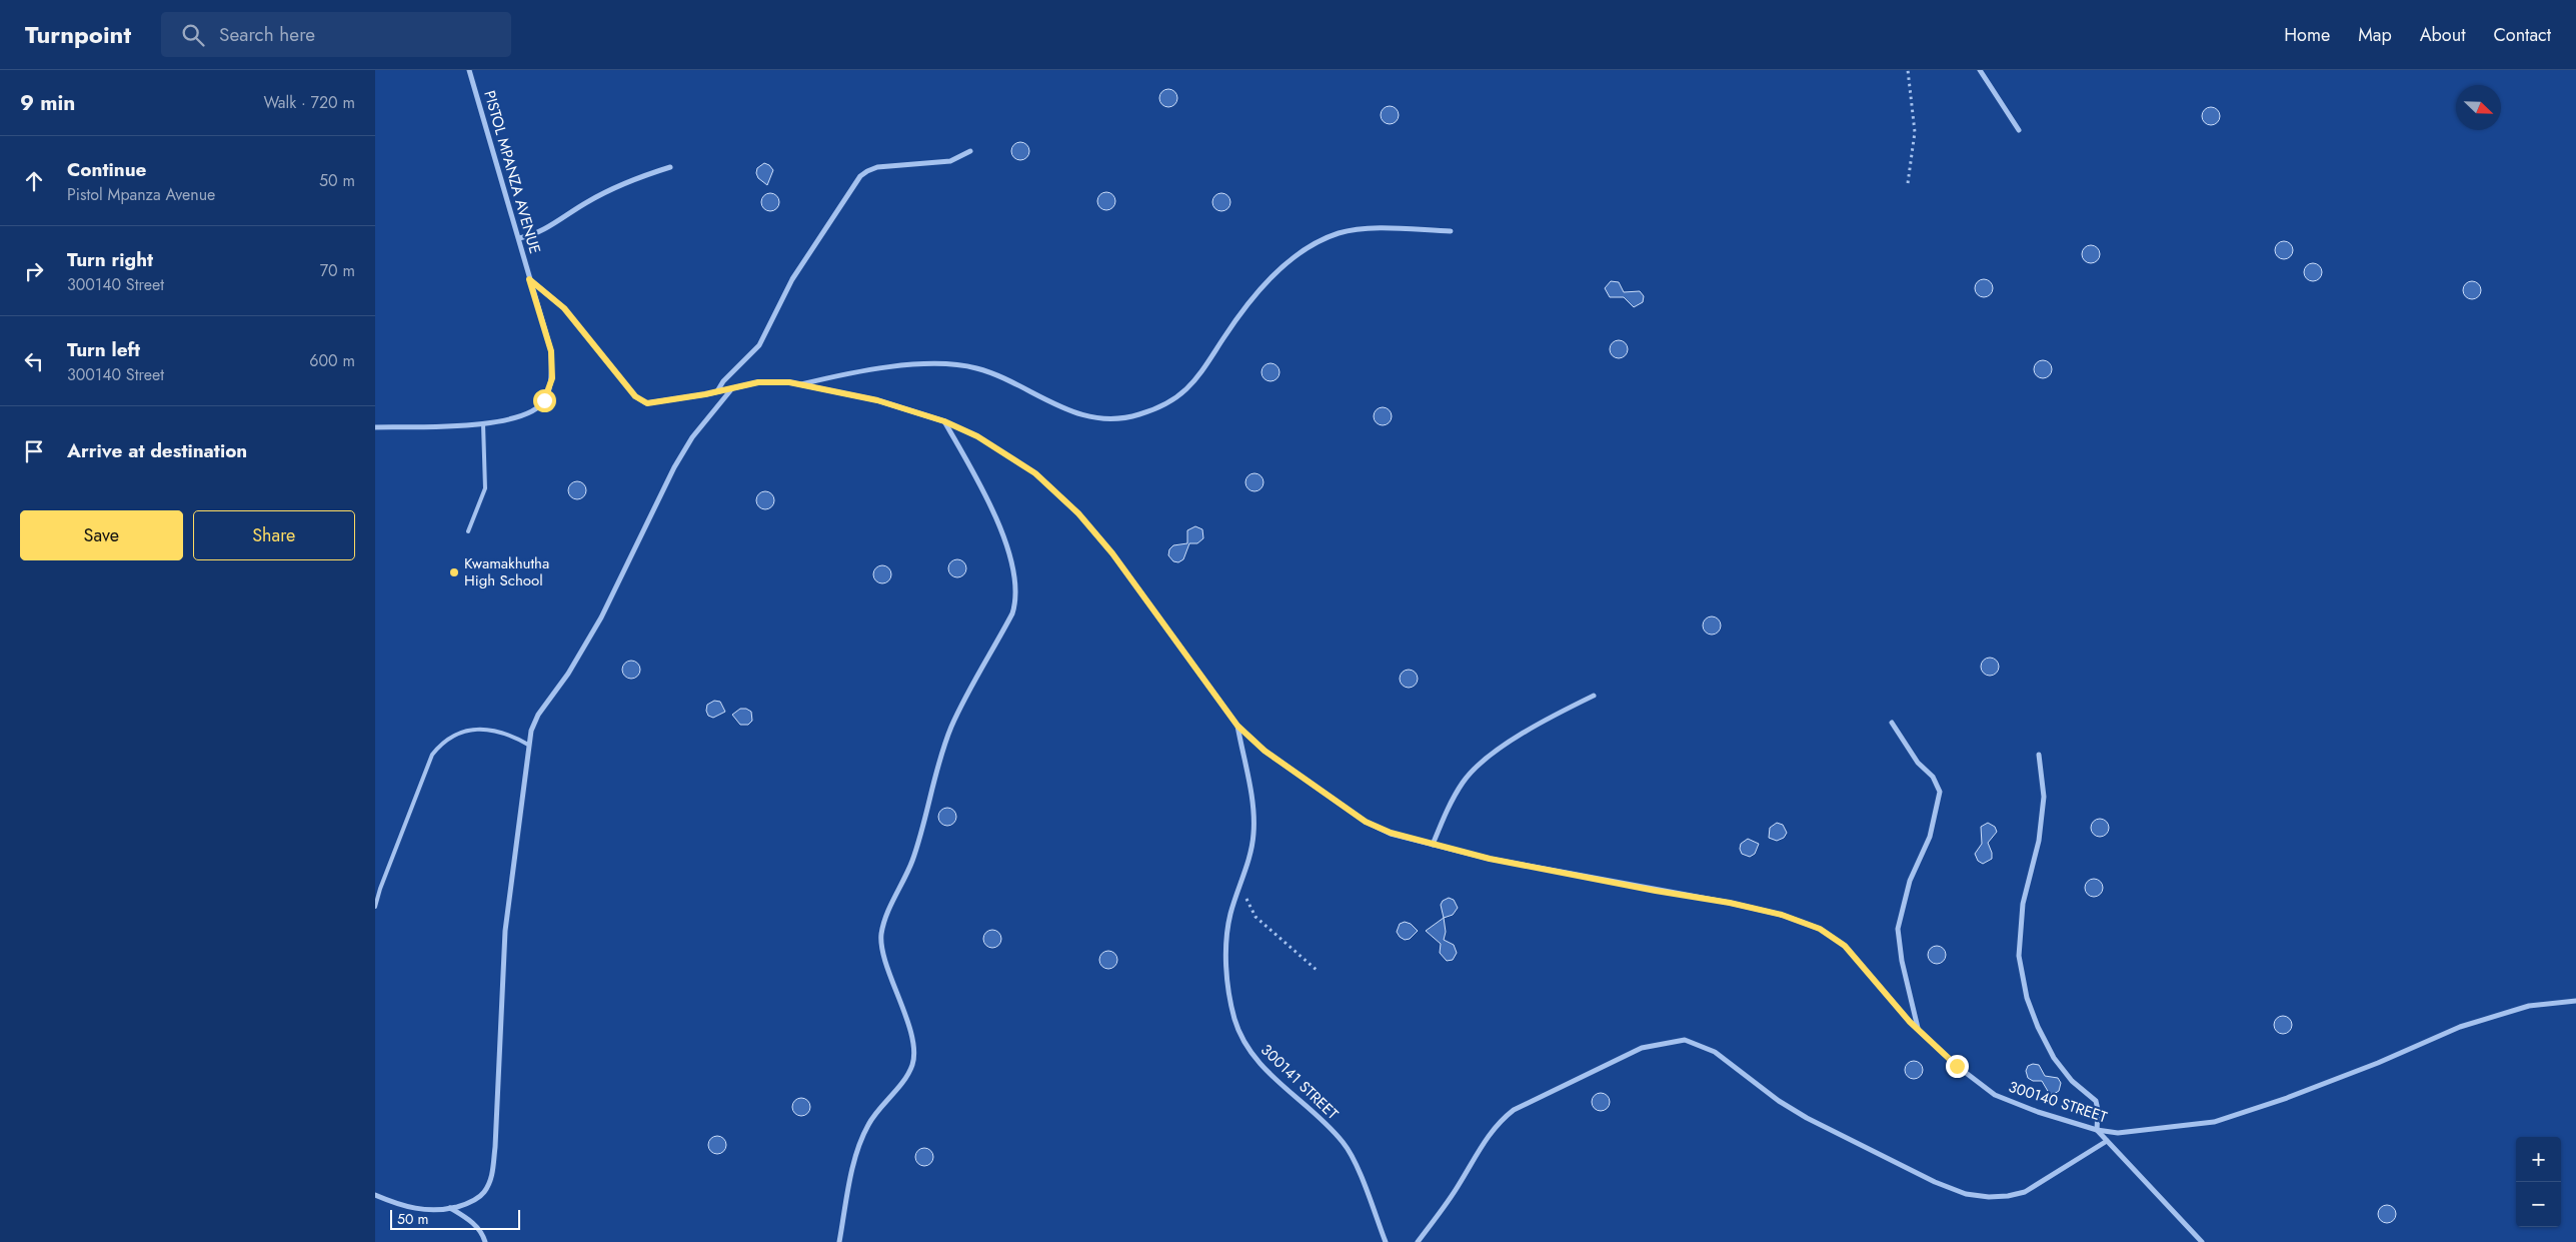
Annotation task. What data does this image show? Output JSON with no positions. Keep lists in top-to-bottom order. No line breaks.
{"streets":{"street":["PISTOL MPANZA AVENUE","300141 STREET","300140 STREET"]},"crossings":[["PISTOL MPANZA AVENUE","300140 STREET"],["300141 STREET","300140 STREET"]],"places":["Kwamakhutha High School"],"scale_bar":"50 m","north":"bottom right","page":{"header":"Turnpoint","search":"Search here","nav":["Home","Map","About","Contact"],"heading":["9 min","Walk · 720 m"],"list":[["Continue","Pistol Mpanza Avenue","50 m"],["Turn right","300140 Street","70 m"],["Turn left","300140 Street","600 m"],"Arrive at destination"],"buttons":["Save","Share"],"map_buttons":["+","−"],"scale":"50 m"}}
